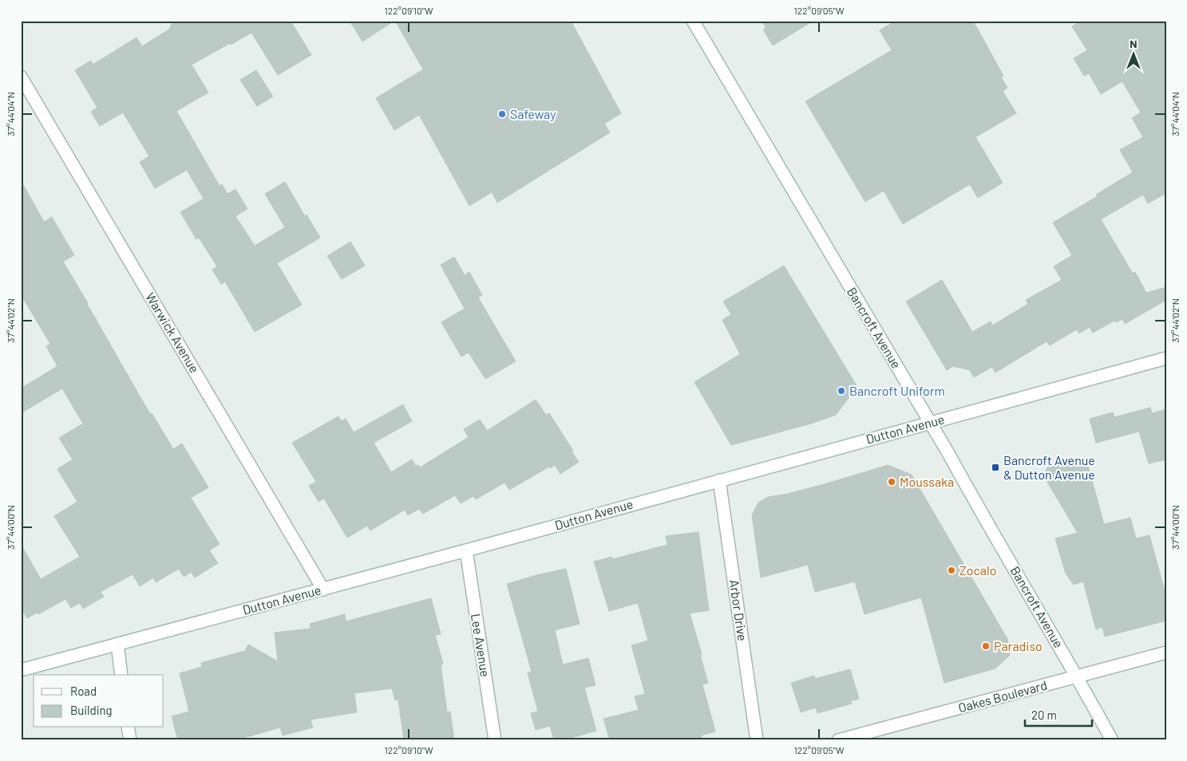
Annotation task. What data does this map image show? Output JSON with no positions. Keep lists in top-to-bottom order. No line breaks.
{"streets":{"street":["Bancroft Avenue","Warwick Avenue","Dutton Avenue","Arbor Drive","Lee Avenue","Oakes Boulevard"]},"crossings":[["Bancroft Avenue","Dutton Avenue"],["Bancroft Avenue","Oakes Boulevard"],["Warwick Avenue","Dutton Avenue"],["Dutton Avenue","Arbor Drive"],["Dutton Avenue","Lee Avenue"]],"places":{"other":["Safeway","Bancroft Uniform","Moussaka","Zocalo","Paradiso"],"transit":["Bancroft Avenue & Dutton Avenue"]},"legend":["Road","Building"],"scale_bar":"20 m","north":"top","coordinates":["122°09'10\"W","122°09'05\"W","37°44'04\"N","37°44'02\"N","37°44'00\"N"]}
